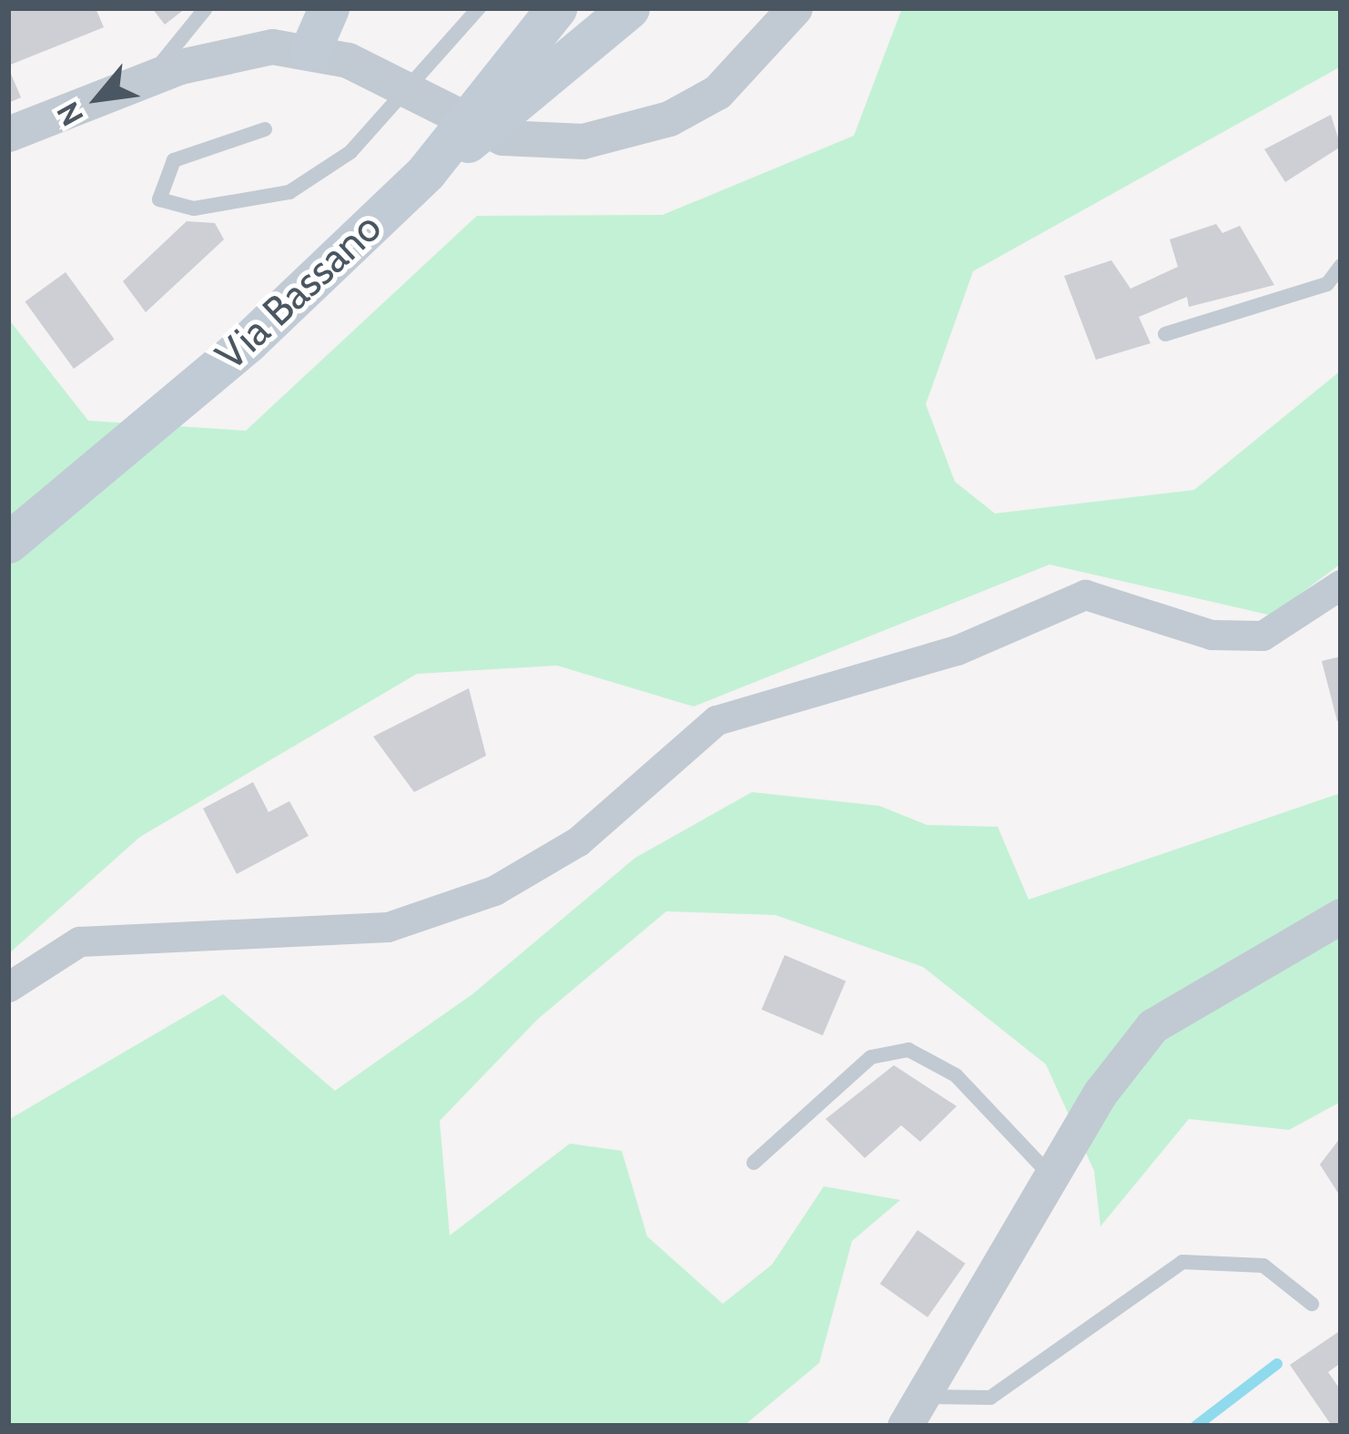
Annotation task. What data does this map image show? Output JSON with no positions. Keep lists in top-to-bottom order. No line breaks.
{"streets":{"main road":["Via Bassano"]},"north":"bottom left"}
